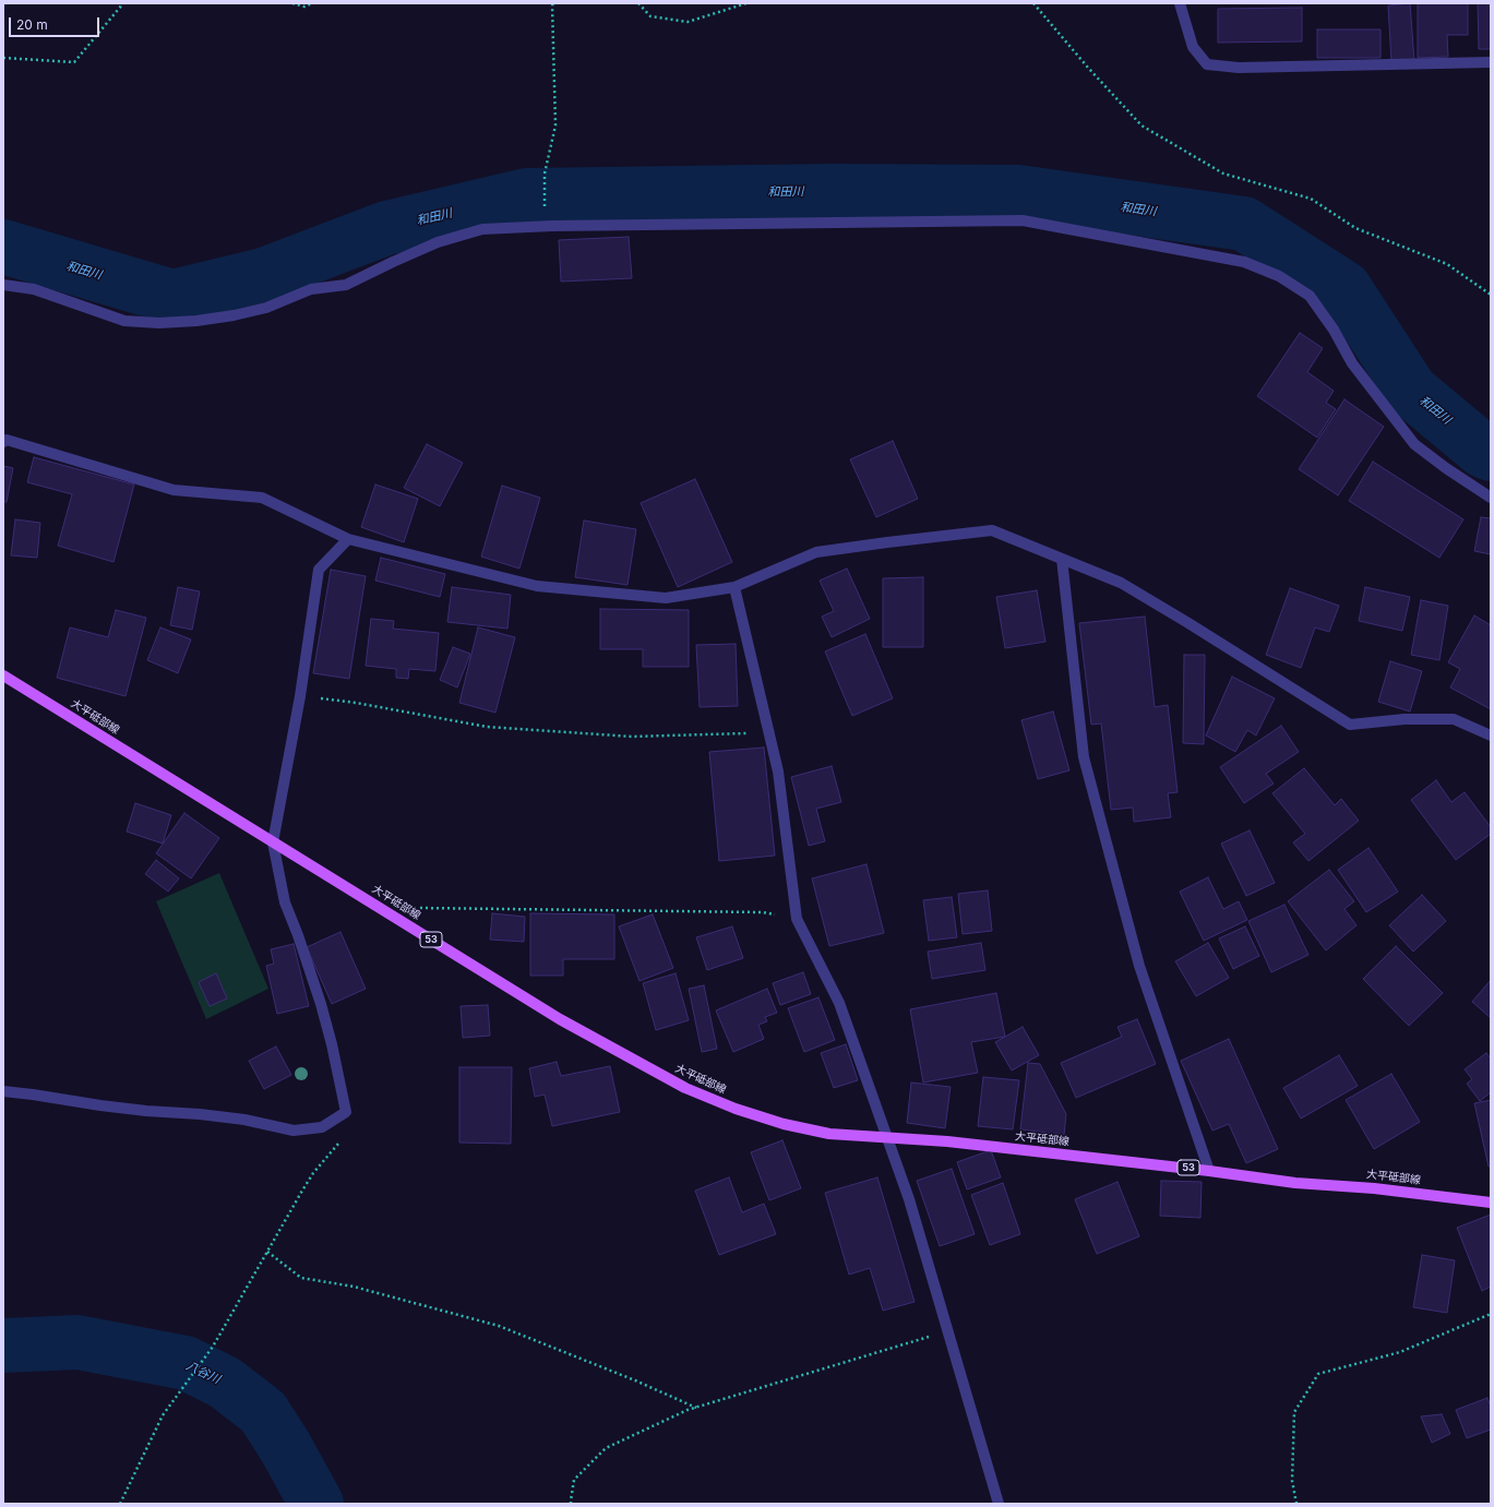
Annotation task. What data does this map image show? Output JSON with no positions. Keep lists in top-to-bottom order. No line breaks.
{"streets":{"main road":["大平砥部線","53"]},"water":["和田川","八谷川"],"scale_bar":"20 m"}
